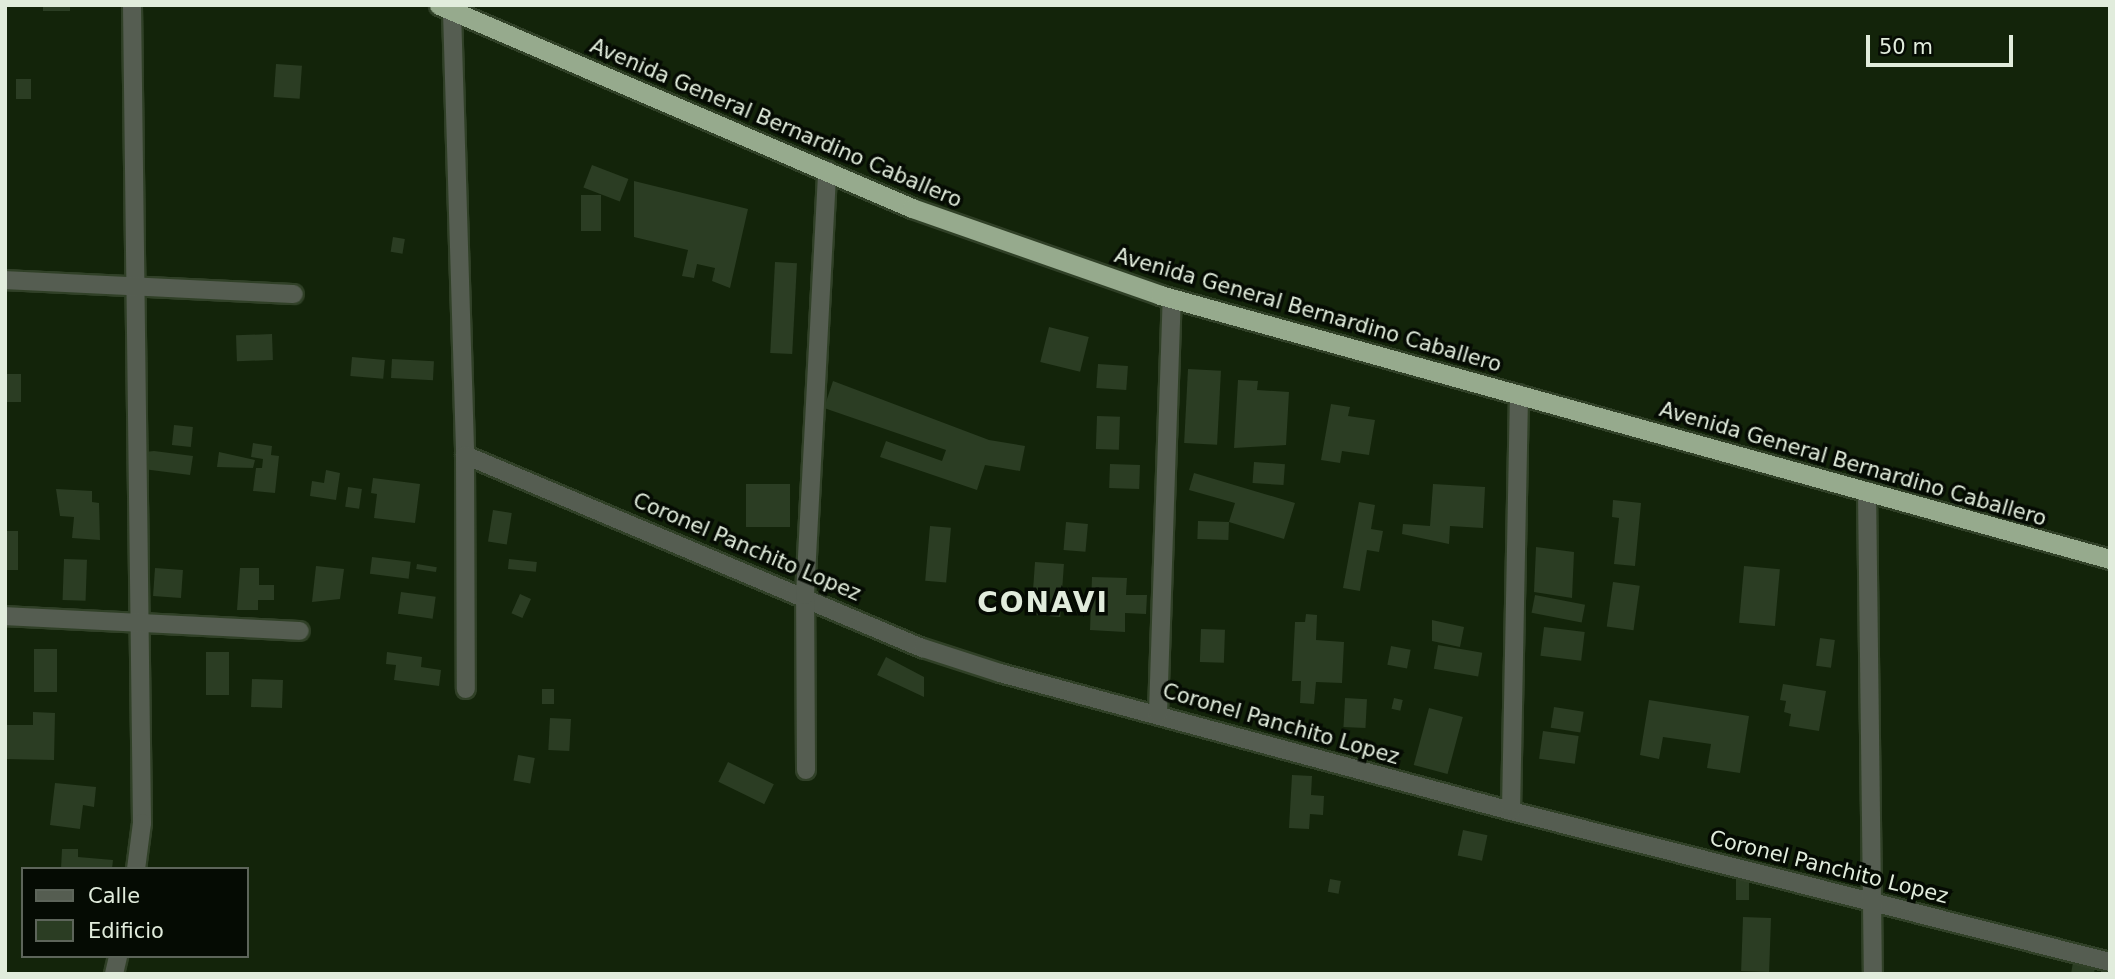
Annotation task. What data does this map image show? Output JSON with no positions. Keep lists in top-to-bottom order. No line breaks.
{"streets":{"highway":["Avenida General Bernardino Caballero"],"street":["Coronel Panchito Lopez"]},"districts":["CONAVI"],"legend":["Calle","Edificio"],"scale_bar":"50 m"}
